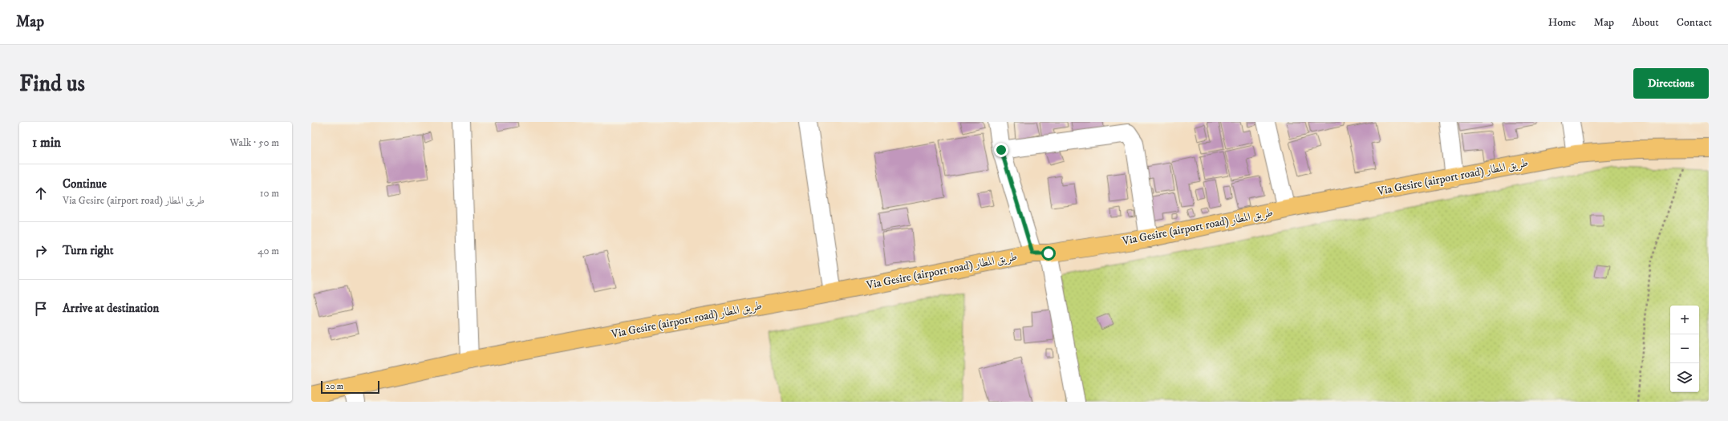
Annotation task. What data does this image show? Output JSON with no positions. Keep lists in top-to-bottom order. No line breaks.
{"streets":{"main road":["Via Gesire (airport road) طريق المطار"]},"scale_bar":"20 m","page":{"header":"Map","nav":["Home","Map","About","Contact"],"buttons":"Directions","title":"Find us","heading":["1 min","Walk · 50 m"],"list":[["Continue","Via Gesire (airport road) طريق المطار","10 m"],["Turn right","40 m"],"Arrive at destination"],"map_buttons":["+","−"],"scale":"20 m"}}
